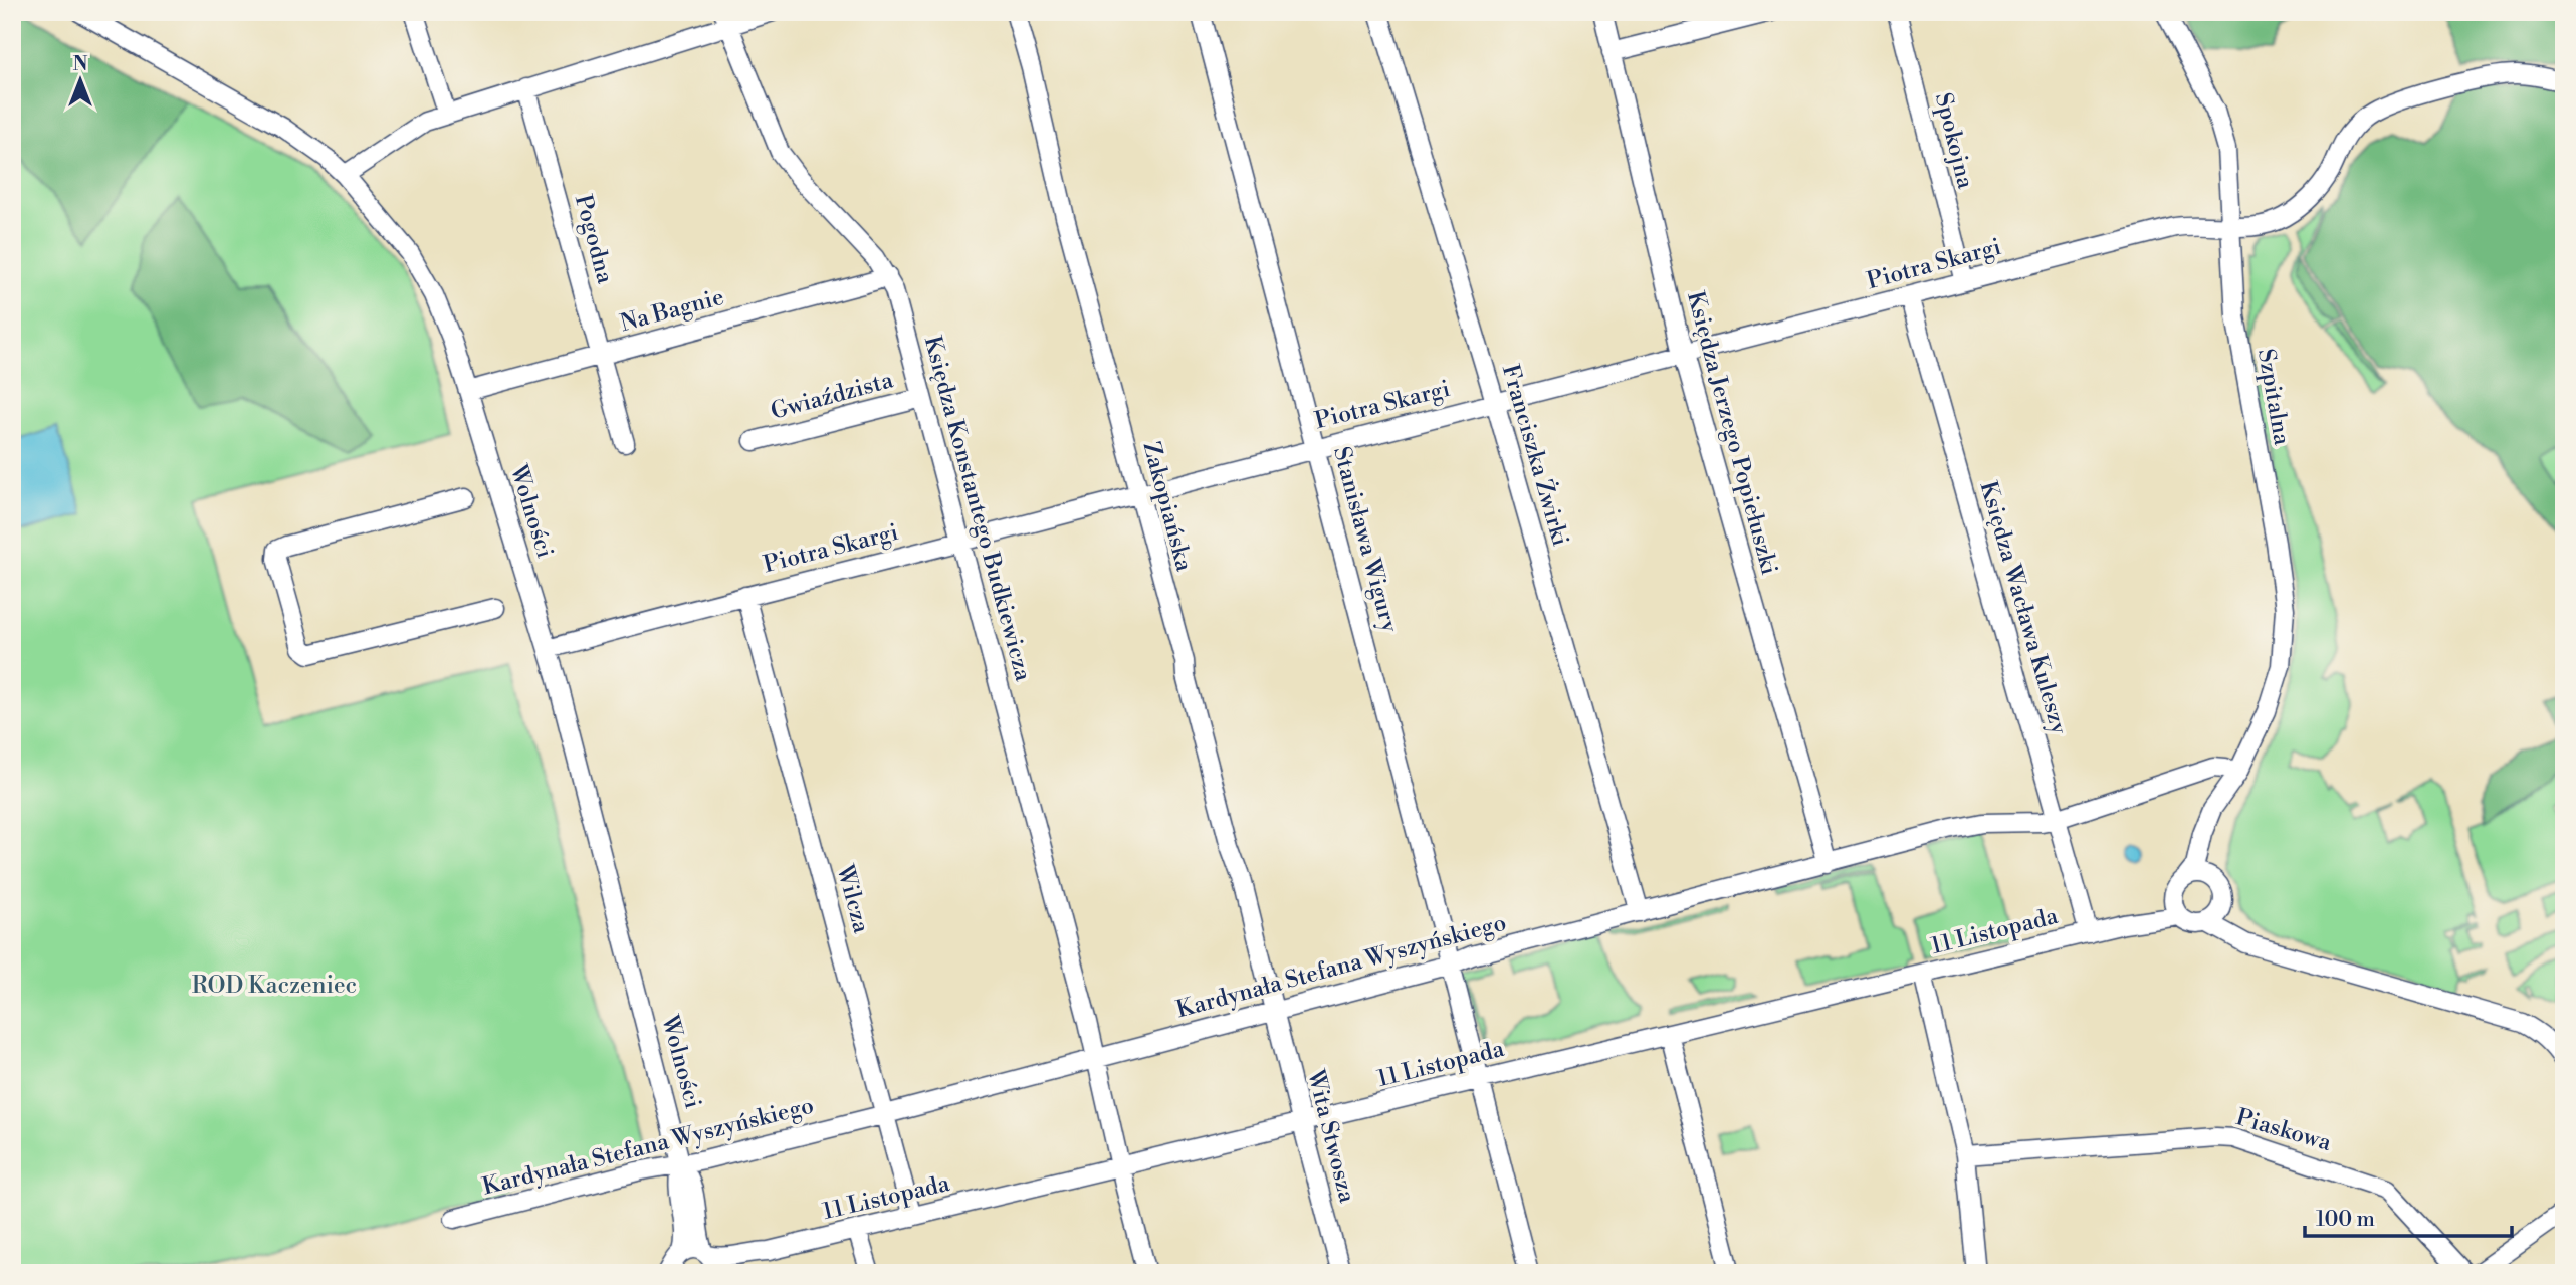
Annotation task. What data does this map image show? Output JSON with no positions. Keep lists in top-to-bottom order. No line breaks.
{"streets":{"street":["Spokojna","Pogodna","Piotra Skargi","Na Bagnie","Gwiaździsta","Szpitalna","Księdza Jerzego Popiełuszki","Franciszka Żwirki","Zakopiańska","Księdza Konstantego Budkiewicza","Wolności","Stanisława Wigury","Księdza Wacława Kuleszy","Wilcza","11 Listopada","Kardynała Stefana Wyszyńskiego","Piaskowa","Wita Stwosza"]},"crossings":[["Spokojna","Piotra Skargi"],["Pogodna","Na Bagnie"],["Piotra Skargi","Szpitalna"],["Piotra Skargi","Księdza Jerzego Popiełuszki"],["Piotra Skargi","Franciszka Żwirki"],["Piotra Skargi","Zakopiańska"],["Piotra Skargi","Księdza Konstantego Budkiewicza"],["Piotra Skargi","Wolności"],["Piotra Skargi","Stanisława Wigury"],["Piotra Skargi","Księdza Wacława Kuleszy"],["Piotra Skargi","Wilcza"],["Na Bagnie","Księdza Konstantego Budkiewicza"],["Na Bagnie","Wolności"],["Gwiaździsta","Księdza Konstantego Budkiewicza"],["Szpitalna","Kardynała Stefana Wyszyńskiego"],["Księdza Jerzego Popiełuszki","Kardynała Stefana Wyszyńskiego"],["Franciszka Żwirki","Kardynała Stefana Wyszyńskiego"],["Zakopiańska","Kardynała Stefana Wyszyńskiego"],["Zakopiańska","Wita Stwosza"],["Księdza Konstantego Budkiewicza","11 Listopada"],["Księdza Konstantego Budkiewicza","Kardynała Stefana Wyszyńskiego"],["Wolności","11 Listopada"],["Wolności","Kardynała Stefana Wyszyńskiego"],["Stanisława Wigury","11 Listopada"],["Stanisława Wigury","Kardynała Stefana Wyszyńskiego"],["Księdza Wacława Kuleszy","11 Listopada"],["Księdza Wacława Kuleszy","Kardynała Stefana Wyszyńskiego"],["Wilcza","11 Listopada"],["Wilcza","Kardynała Stefana Wyszyńskiego"],["11 Listopada","Wita Stwosza"],["Kardynała Stefana Wyszyńskiego","Wita Stwosza"]],"parks":["ROD Kaczeniec"],"scale_bar":"100 m","north":"top"}
